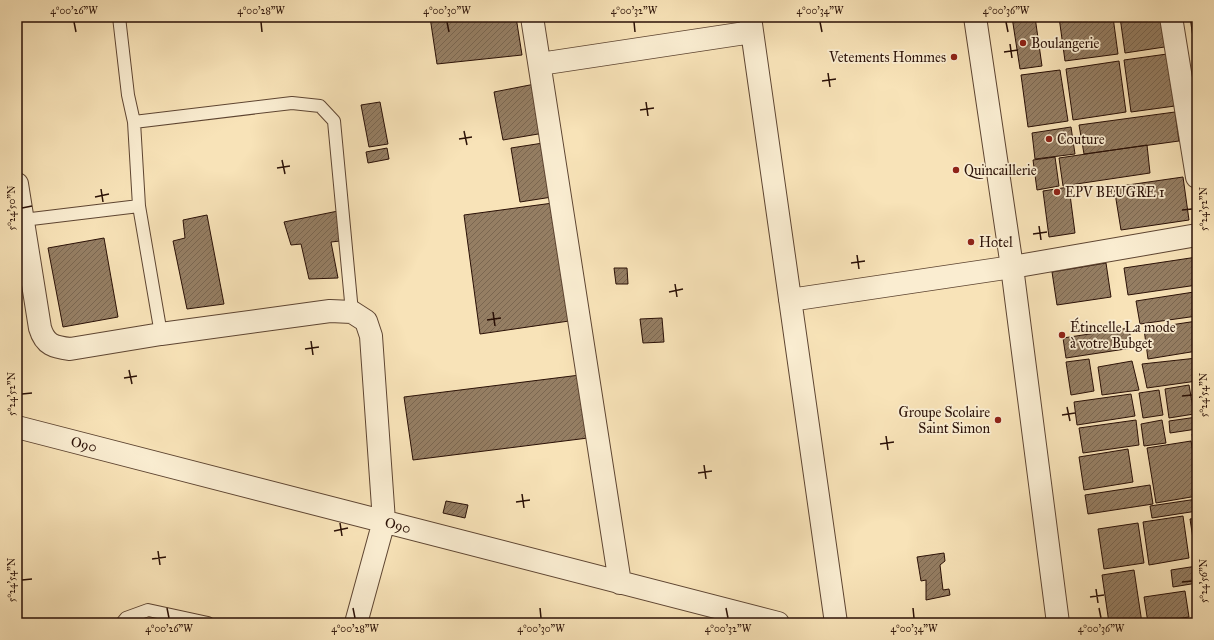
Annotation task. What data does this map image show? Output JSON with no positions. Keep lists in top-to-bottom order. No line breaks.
{"streets":{"street":["O90"]},"places":["Boulangerie","Vetements Hommes","Couture","Quincaillerie","EPV BEUGRE 1","Hotel","Étincelle La mode à votre Bubget","Groupe Scolaire Saint Simon"],"coordinates":["4°00'26\"W","4°00'28\"W","4°00'30\"W","4°00'32\"W","4°00'34\"W","4°00'36\"W","5°24'50\"N","5°24'52\"N","5°24'54\"N","5°24'56\"N"]}
